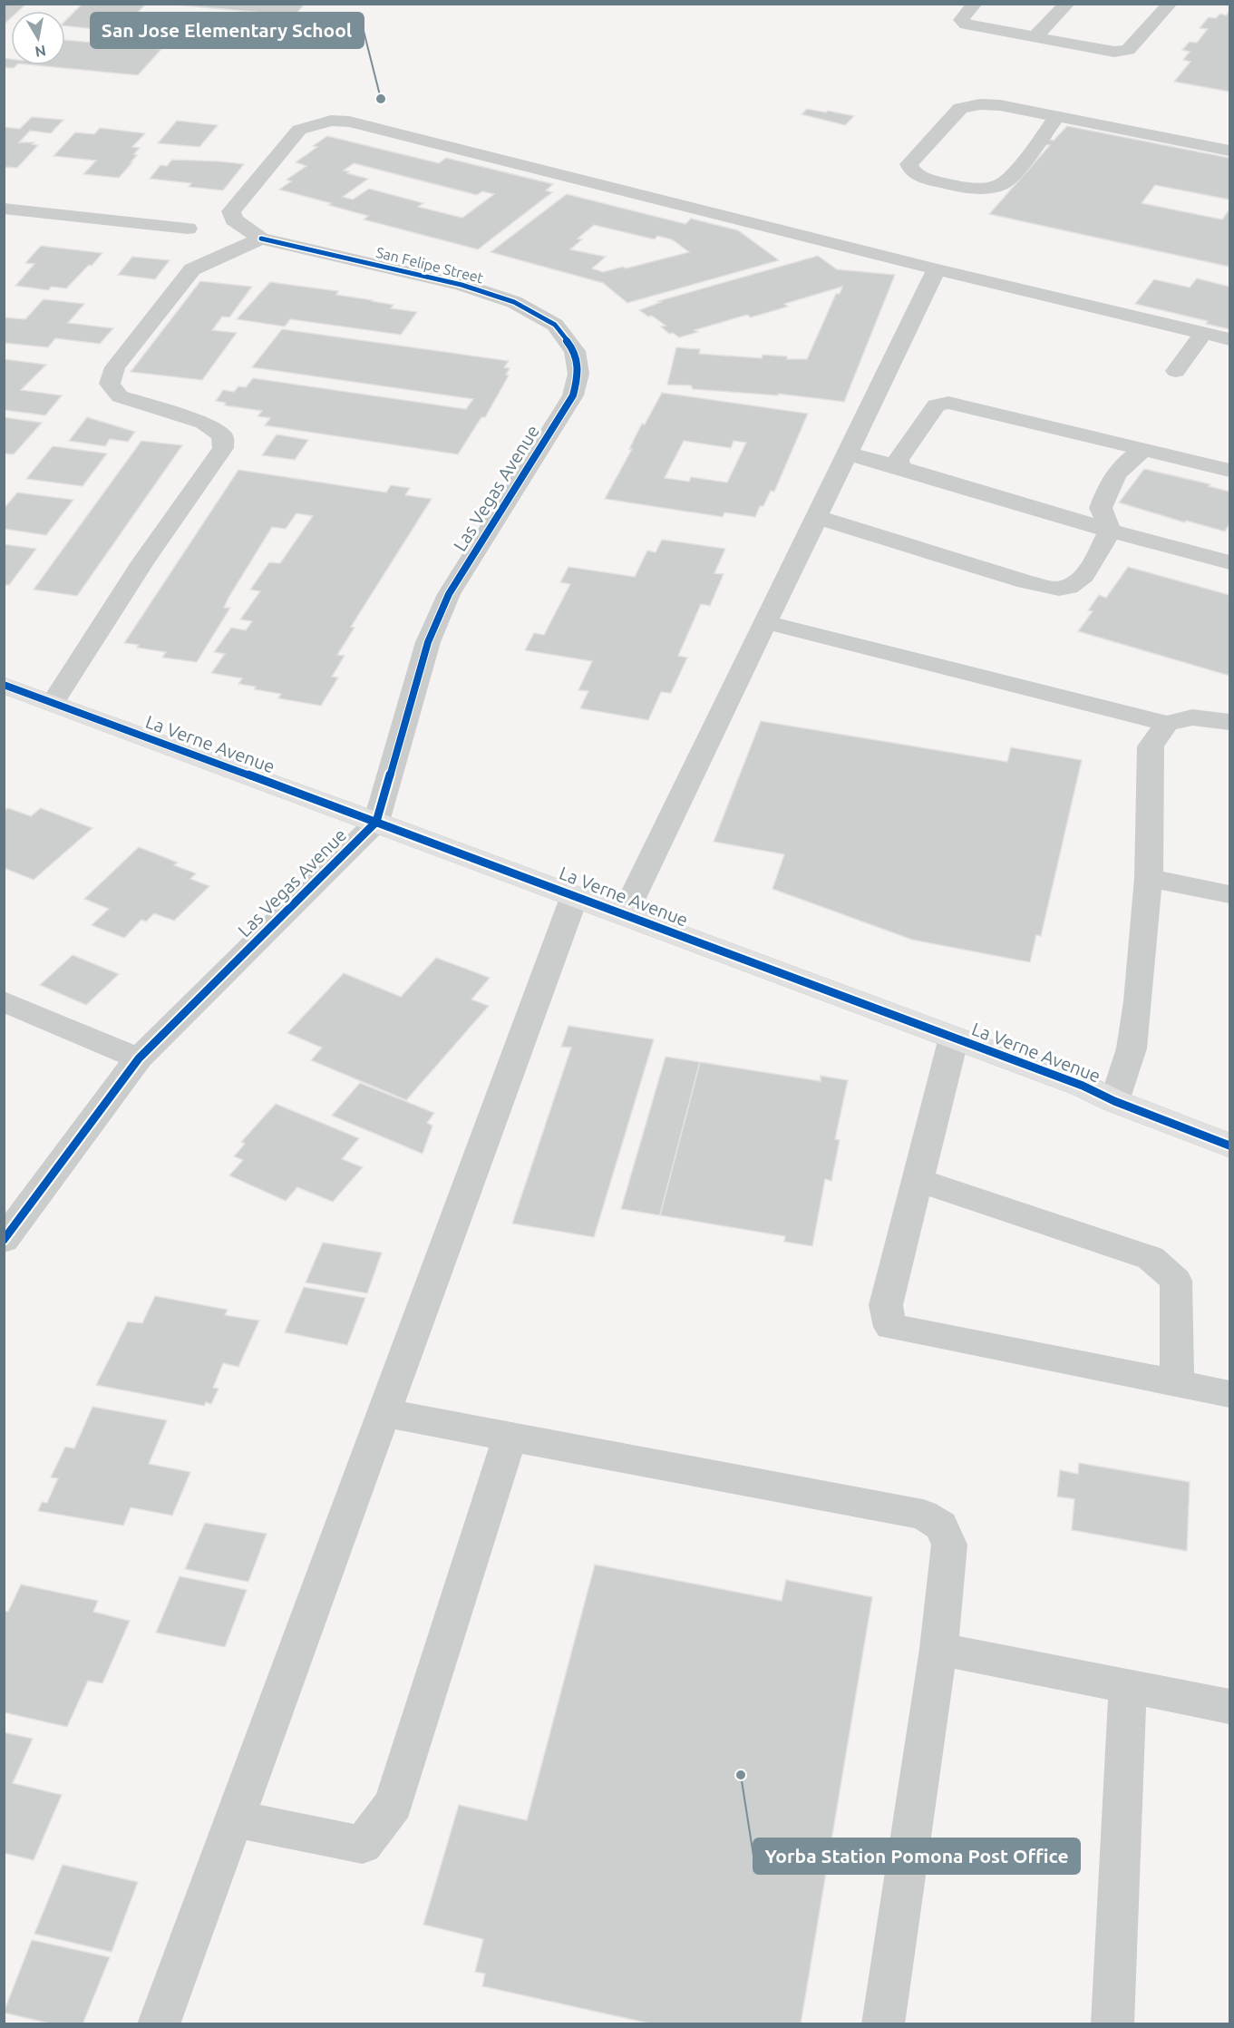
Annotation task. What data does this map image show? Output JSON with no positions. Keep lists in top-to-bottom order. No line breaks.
{"streets":{"main road":["La Verne Avenue"],"street":["San Felipe Street","Las Vegas Avenue"]},"crossings":[["San Felipe Street","Las Vegas Avenue"],["Las Vegas Avenue","La Verne Avenue"]],"places":["San Jose Elementary School","Yorba Station Pomona Post Office"],"north":"bottom"}
